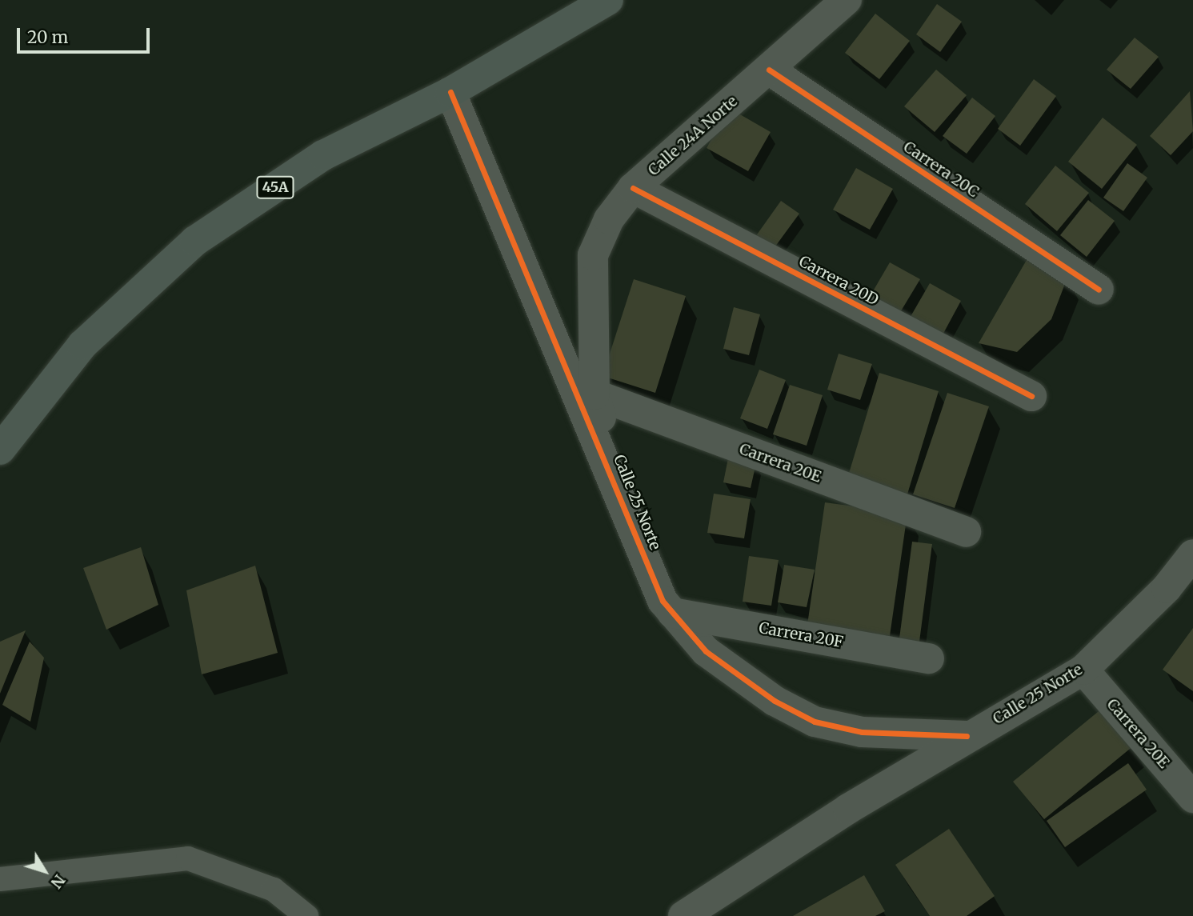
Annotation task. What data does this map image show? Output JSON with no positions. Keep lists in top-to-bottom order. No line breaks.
{"streets":{"main road":["45A"],"street":["Calle 24A Norte","Carrera 20C","Carrera 20D","Carrera 20E","Calle 25 Norte","Carrera 20F"]},"crossings":[["Calle 24A Norte","Carrera 20C"],["Calle 24A Norte","Carrera 20D"],["Calle 24A Norte","Carrera 20E"],["Calle 24A Norte","Calle 25 Norte"],["45A","Calle 25 Norte"],["Carrera 20E","Calle 25 Norte"],["Calle 25 Norte","Carrera 20F"]],"scale_bar":"20 m","north":"bottom right"}
